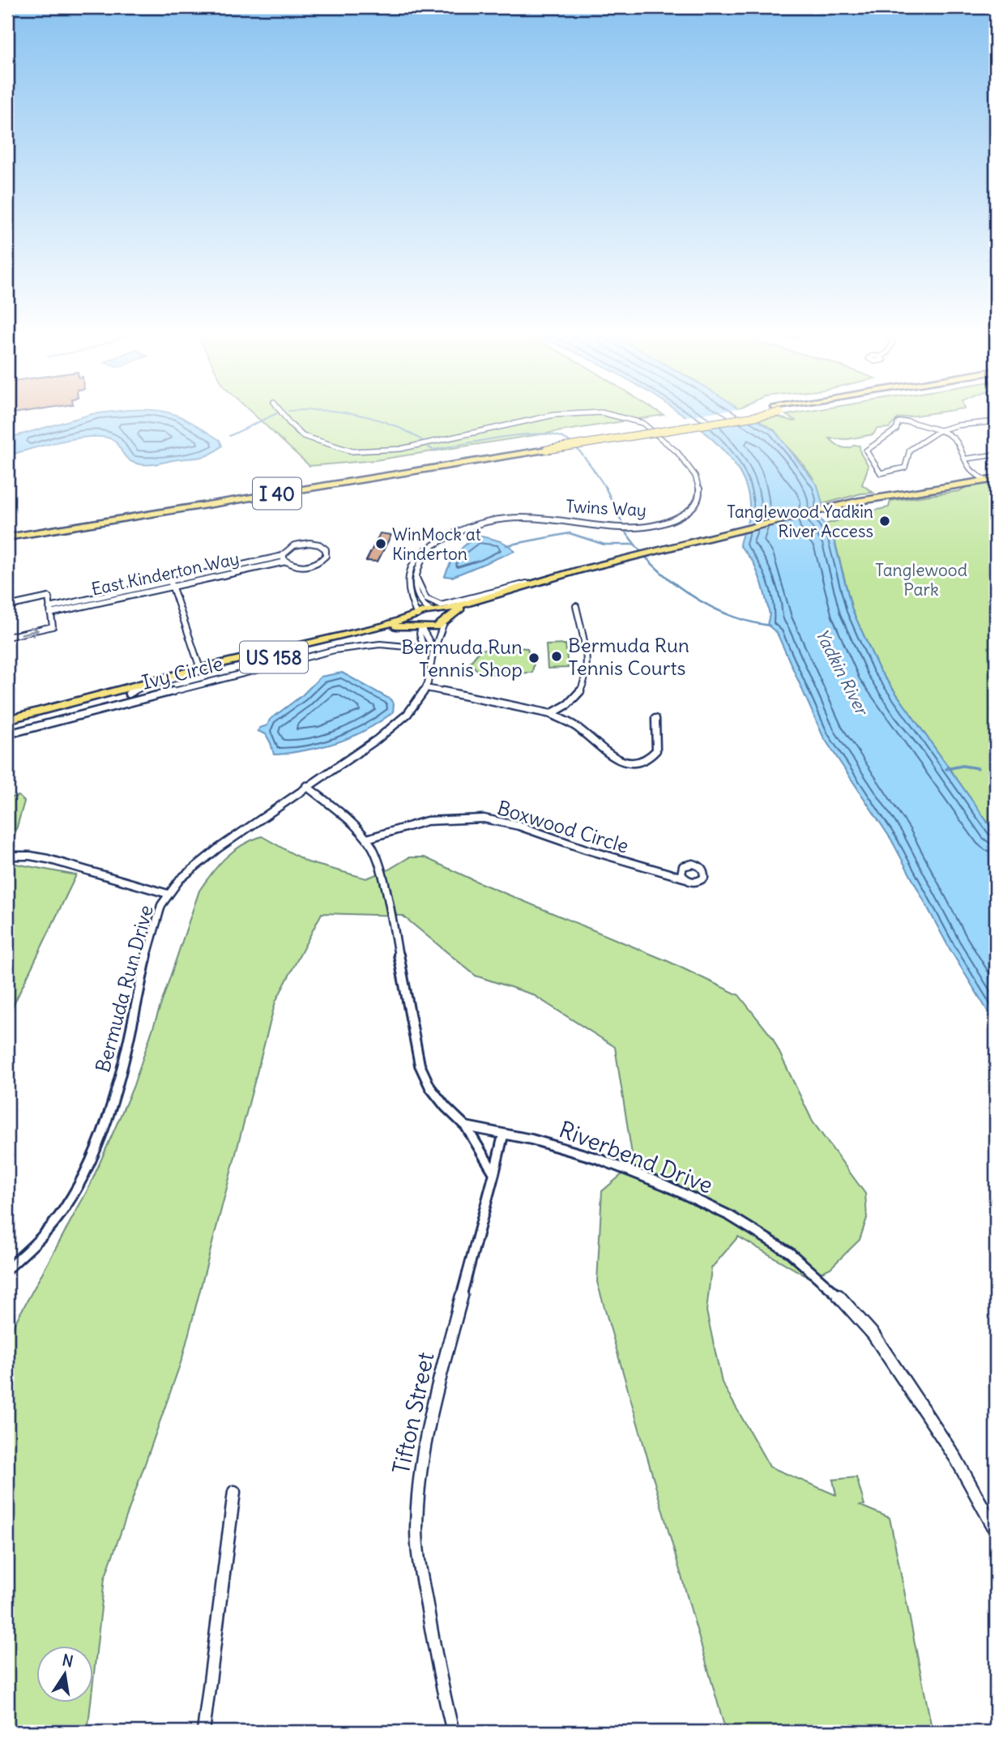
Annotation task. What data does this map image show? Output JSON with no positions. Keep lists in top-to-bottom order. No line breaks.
{"streets":{"highway":["I 40"],"main road":["US 158"],"street":["Twins Way","East Kinderton Way","Ivy Circle","Boxwood Circle","Bermuda Run Drive","Riverbend Drive","Tifton Street"]},"crossings":[["Twins Way","US 158"],["Ivy Circle","Bermuda Run Drive"],["Riverbend Drive","Tifton Street"]],"water":["Yadkin River"],"parks":["Tanglewood Park"],"places":["Tanglewood Yadkin River Access","WinMock at Kinderton","Bermuda Run Tennis Courts","Bermuda Run Tennis Shop"],"north":"top"}
